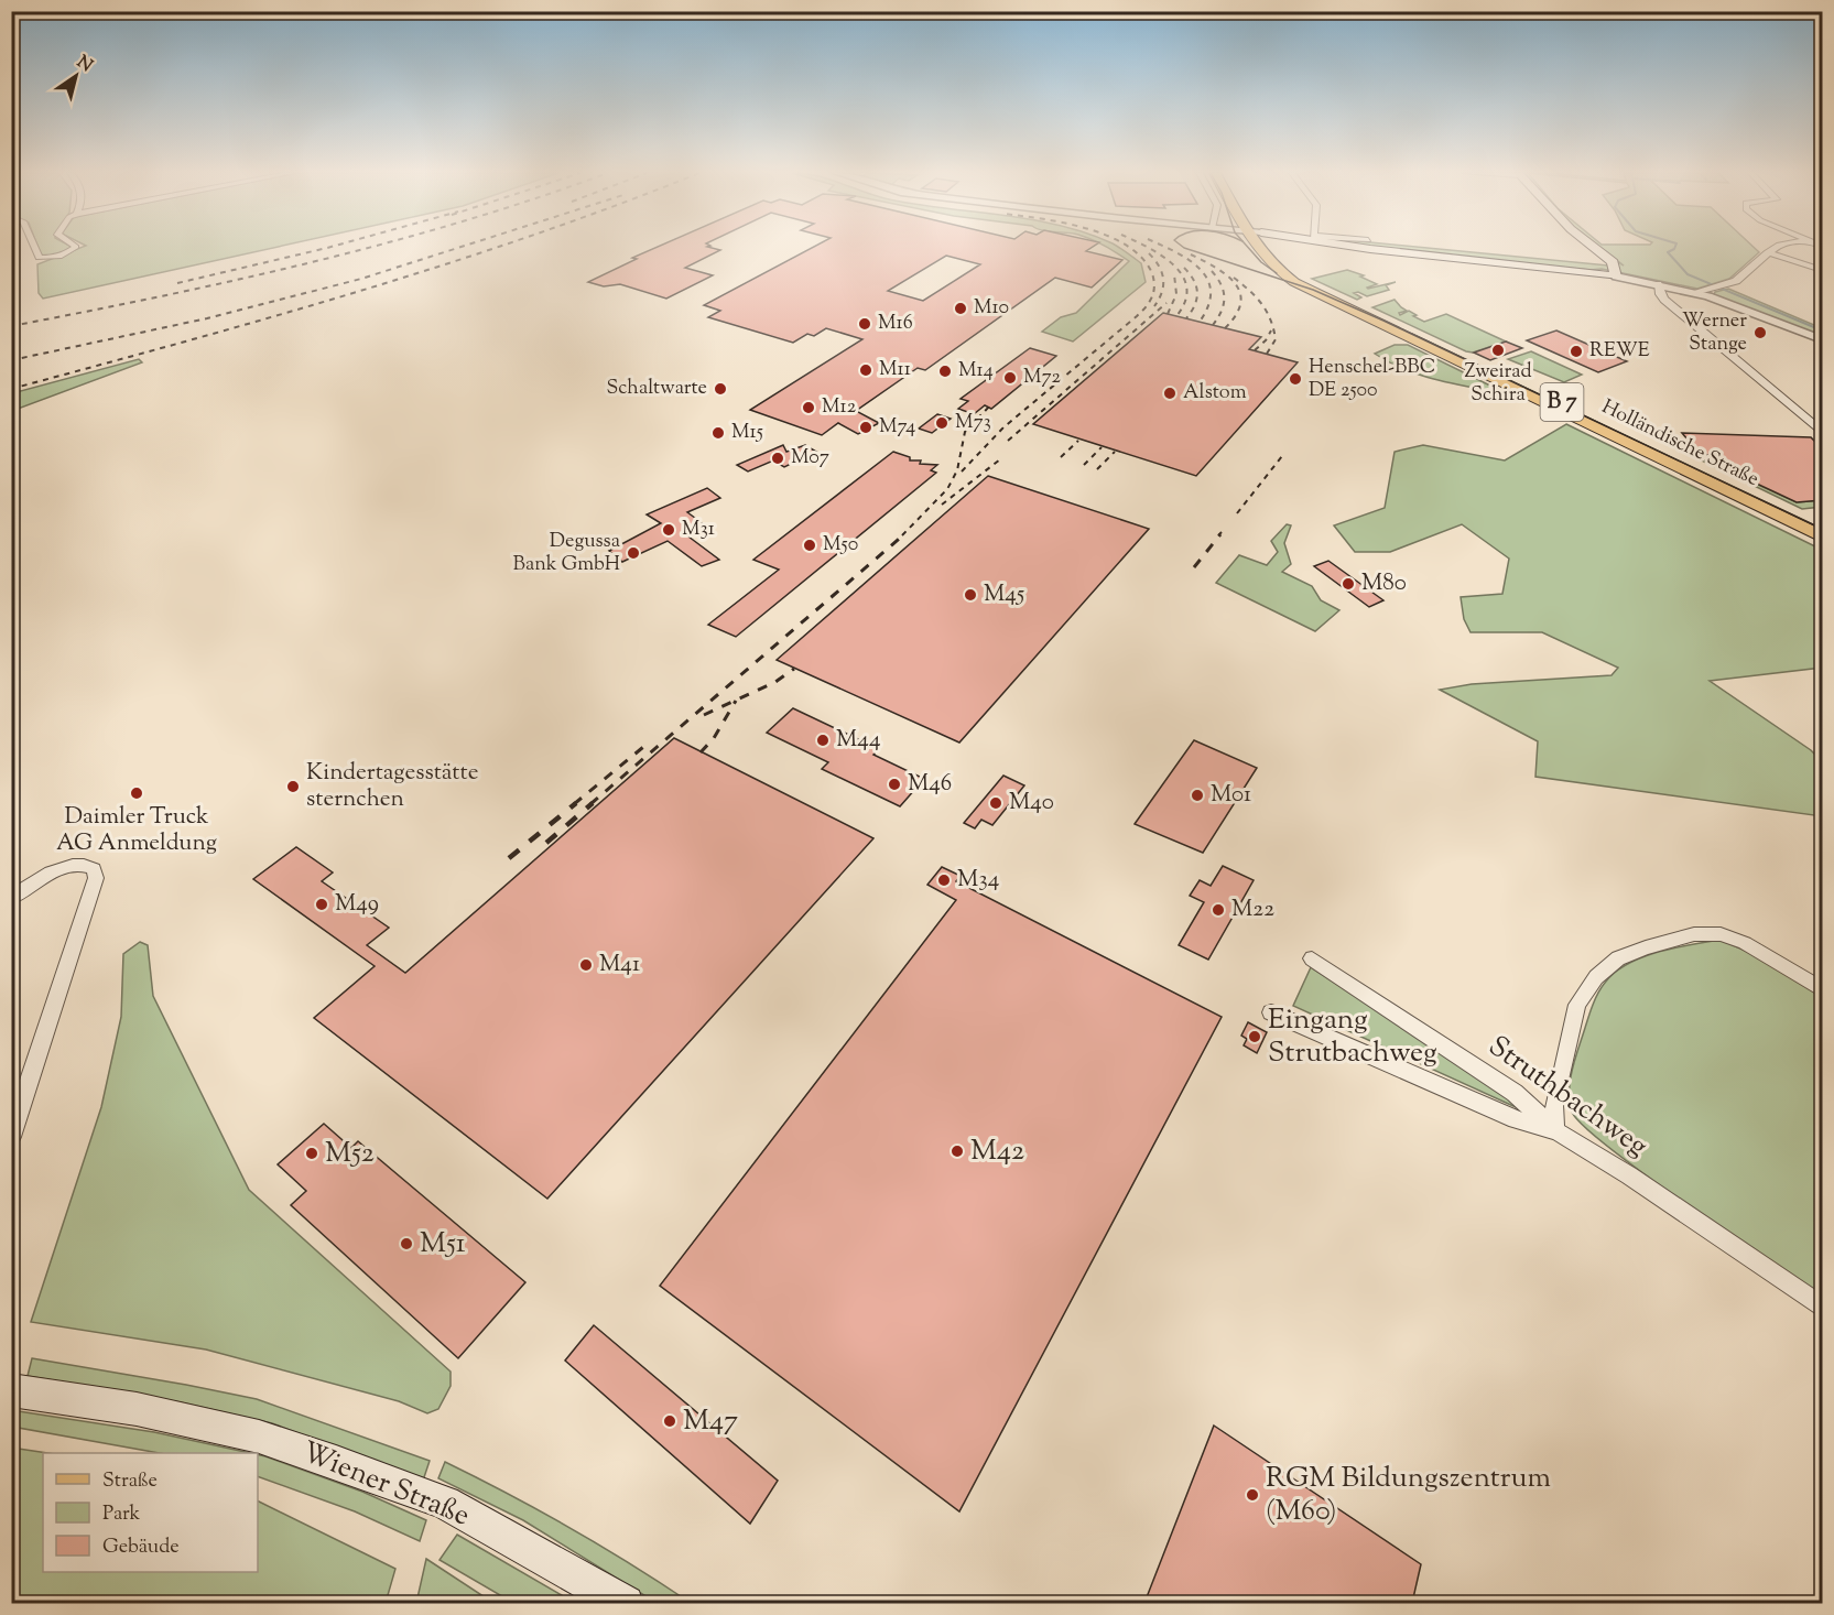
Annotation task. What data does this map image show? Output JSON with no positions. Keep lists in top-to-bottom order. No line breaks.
{"streets":{"main road":["B 7","Holländische Straße","Wiener Straße"],"street":["Struthbachweg"]},"places":["M10","M16","Werner Stange","Zweirad Schira","REWE","M11","M14","M72","Henschel-BBC DE 2500","Schaltwarte","Alstom","M12","M73","M74","M15","M07","M31","M50","Degussa Bank GmbH","M80","M45","M44","M46","Kindertagesstätte sternchen","Daimler Truck AG Anmeldung","M01","M40","M34","M49","M22","M41","Eingang Strutbachweg","M42","M52","M51","M47","RGM Bildungszentrum (M60)"],"legend":["Straße","Park","Gebäude"],"north":"top right"}
